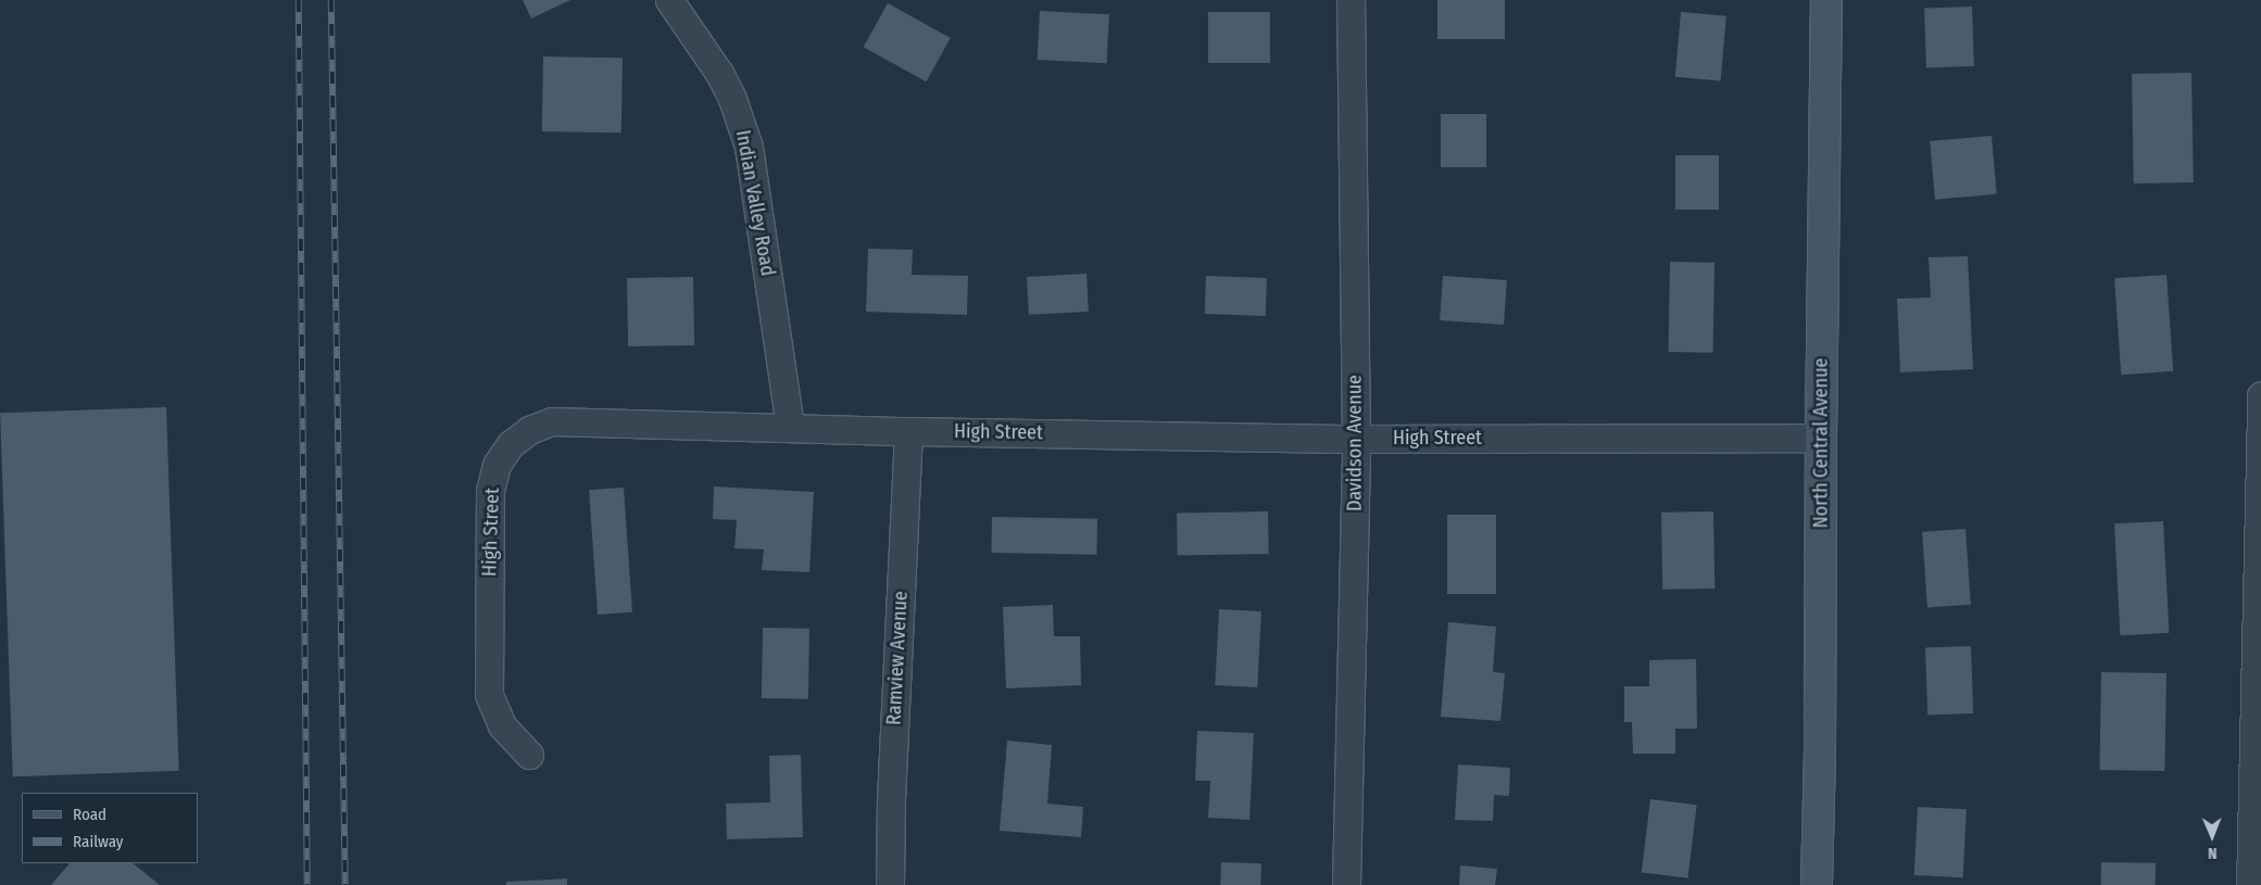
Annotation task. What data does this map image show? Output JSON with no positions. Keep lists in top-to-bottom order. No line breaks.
{"streets":{"main road":["North Central Avenue"],"street":["Indian Valley Road","High Street","Davidson Avenue","Ramview Avenue"]},"crossings":[["Indian Valley Road","High Street"],["High Street","Davidson Avenue"],["High Street","North Central Avenue"],["High Street","Ramview Avenue"]],"legend":["Road","Railway"],"north":"bottom"}
